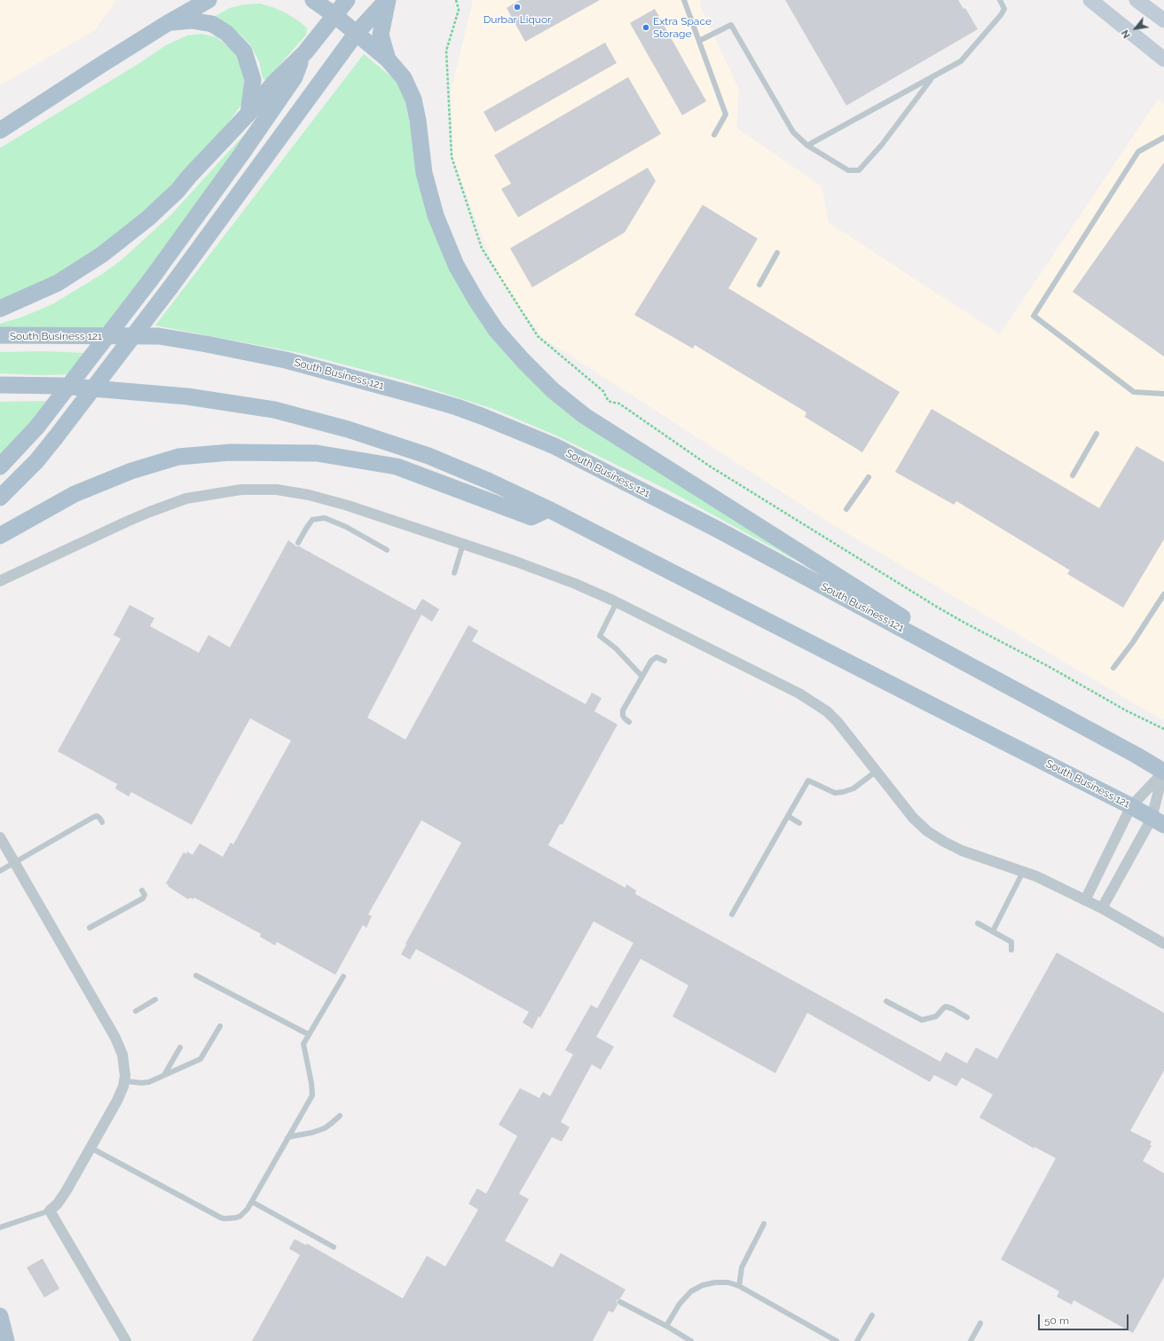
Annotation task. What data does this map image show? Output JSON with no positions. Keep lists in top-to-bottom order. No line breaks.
{"streets":{"main road":["South Business 121"]},"places":["Durbar Liquor","Extra Space Storage"],"scale_bar":"50 m","north":"bottom left"}
